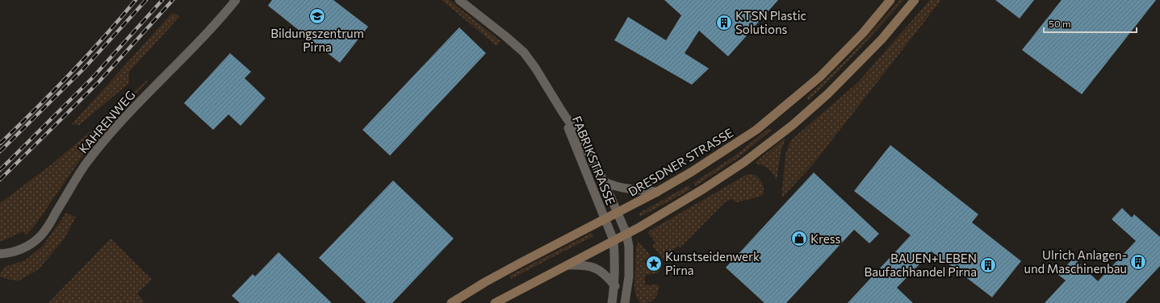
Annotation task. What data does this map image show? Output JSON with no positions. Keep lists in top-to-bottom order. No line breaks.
{"streets":{"main road":["DRESDNER STRASSE"],"street":["KAHRENWEG","FABRIKSTRASSE"]},"crossings":[["FABRIKSTRASSE","DRESDNER STRASSE"]],"places":{"school or university":["Bildungszentrum Pirna"],"building":["KTSN Plastic Solutions","Ulrich Anlagen- und Maschinenbau","BAUEN+LEBEN Baufachhandel Pirna"],"shop":["Kress"],"place":["Kunstseidenwerk Pirna"]},"scale_bar":"50 m"}
